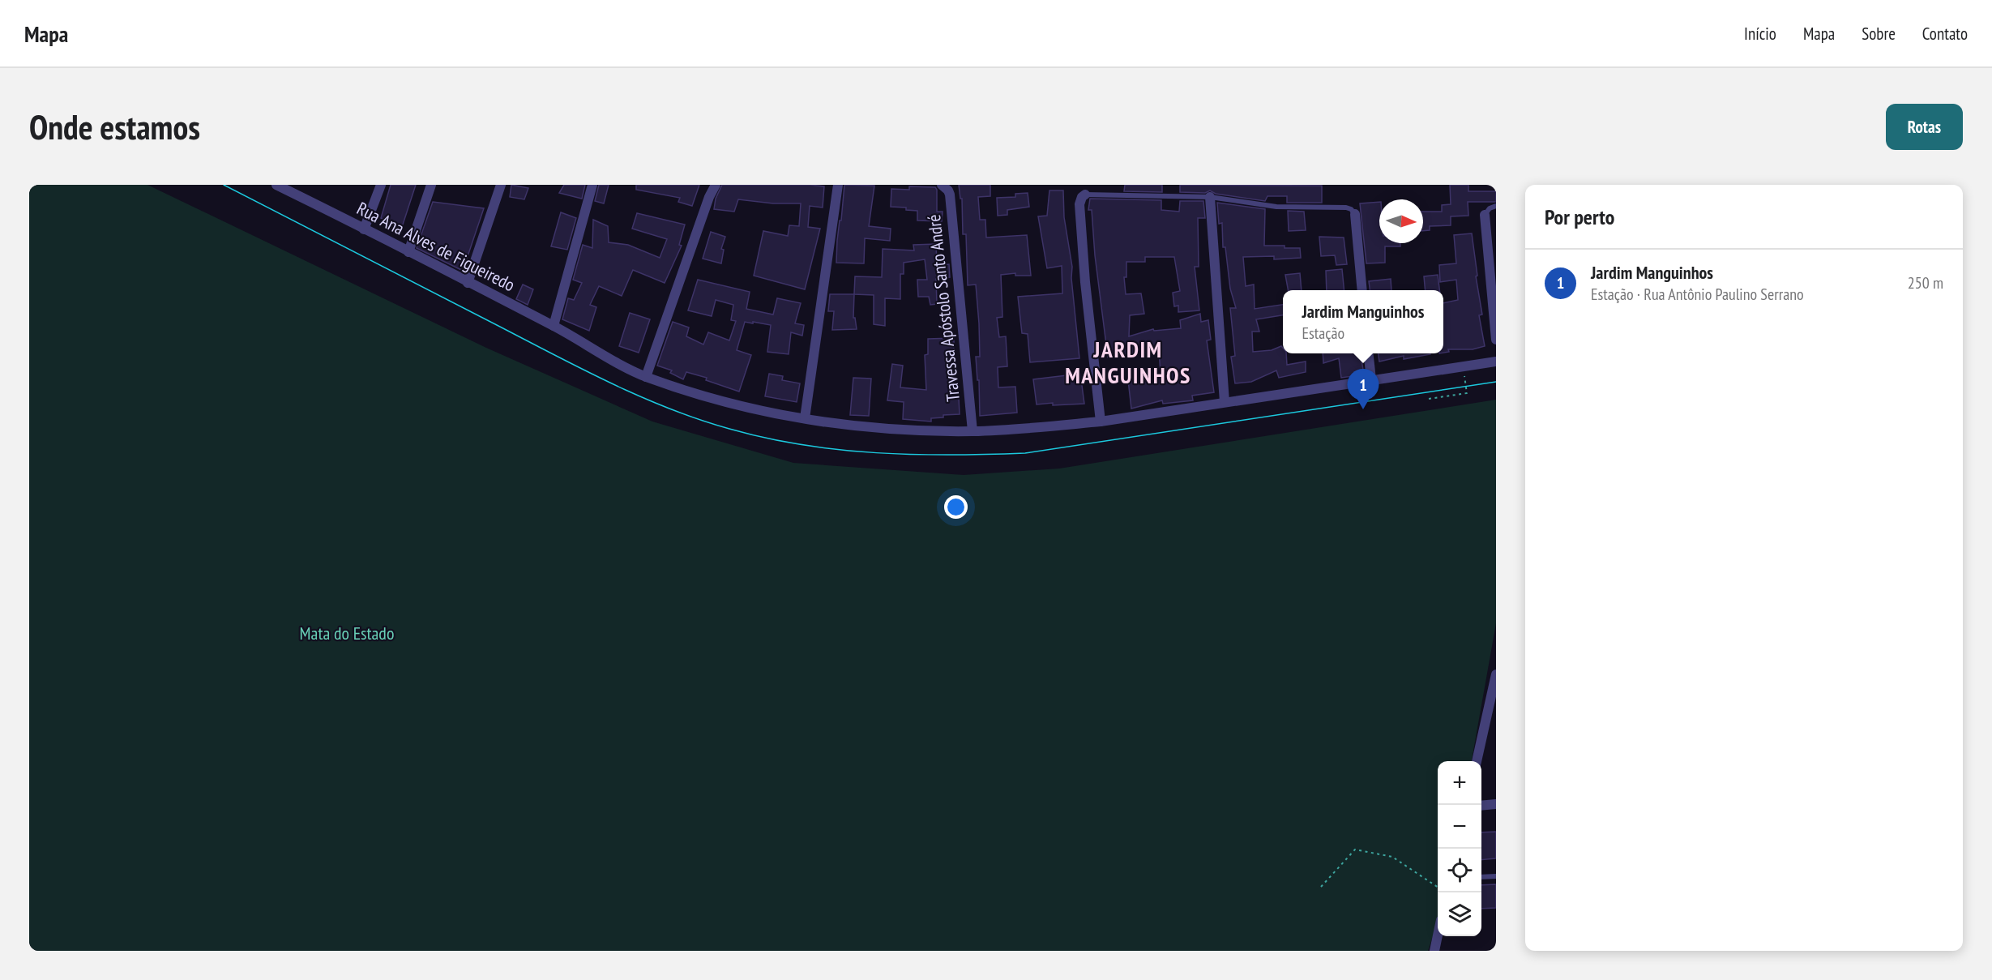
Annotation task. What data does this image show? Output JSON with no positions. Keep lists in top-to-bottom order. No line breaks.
{"streets":{"street":["Rua Ana Alves de Figueiredo","Travessa Apóstolo Santo André"]},"crossings":[["Rua Ana Alves de Figueiredo","Travessa Apóstolo Santo André"]],"districts":["JARDIM MANGUINHOS"],"parks":["Mata do Estado"],"north":"right","page":{"header":"Mapa","nav":["Início","Mapa","Sobre","Contato"],"buttons":"Rotas","title":"Onde estamos","heading":"Por perto","list":[{"mark":"1","name":"Jardim Manguinhos","note":"Estação · Rua Antônio Paulino Serrano","value":"250 m"}],"popup":["Jardim Manguinhos","Estação"],"pins":"1","map_buttons":["+","−"]}}
